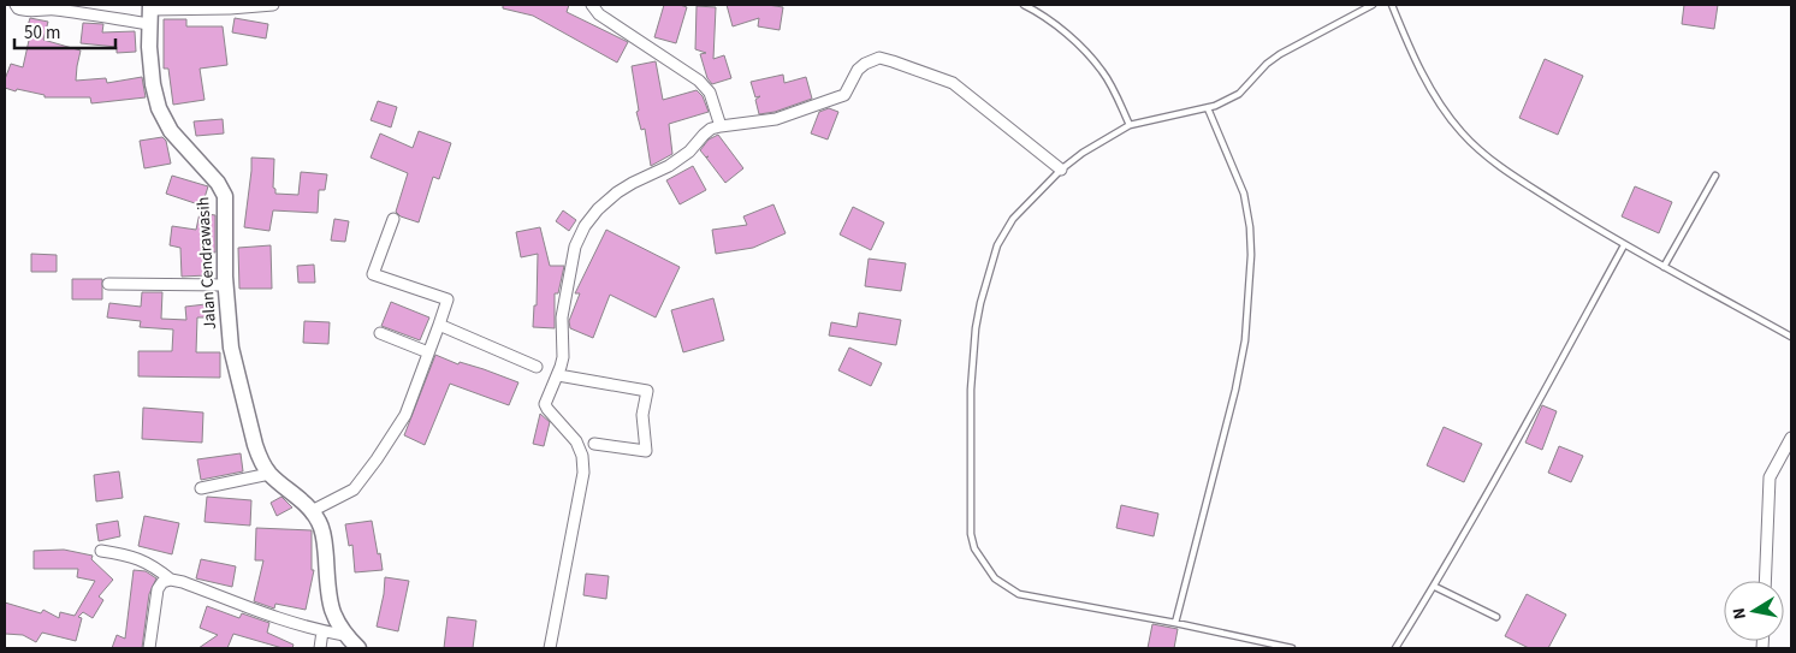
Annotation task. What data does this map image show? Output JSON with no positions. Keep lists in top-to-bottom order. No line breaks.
{"streets":{"street":["Jalan Cendrawasih"]},"scale_bar":"50 m","north":"left"}
